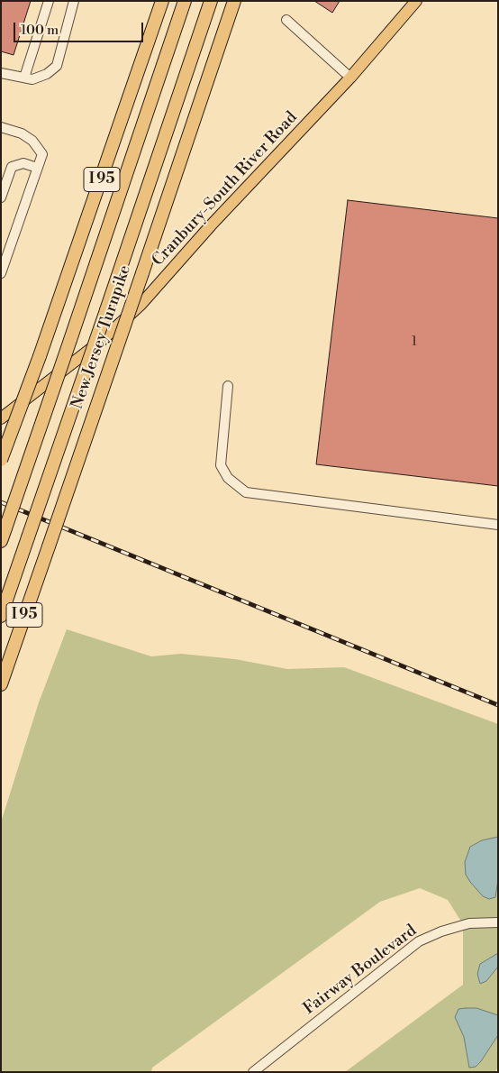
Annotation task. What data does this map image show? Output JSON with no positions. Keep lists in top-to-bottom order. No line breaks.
{"streets":{"highway":["I 95","New Jersey Turnpike"],"main road":["Cranbury-South River Road"],"street":["Fairway Boulevard"]},"house_numbers":["1"],"scale_bar":"100 m"}
